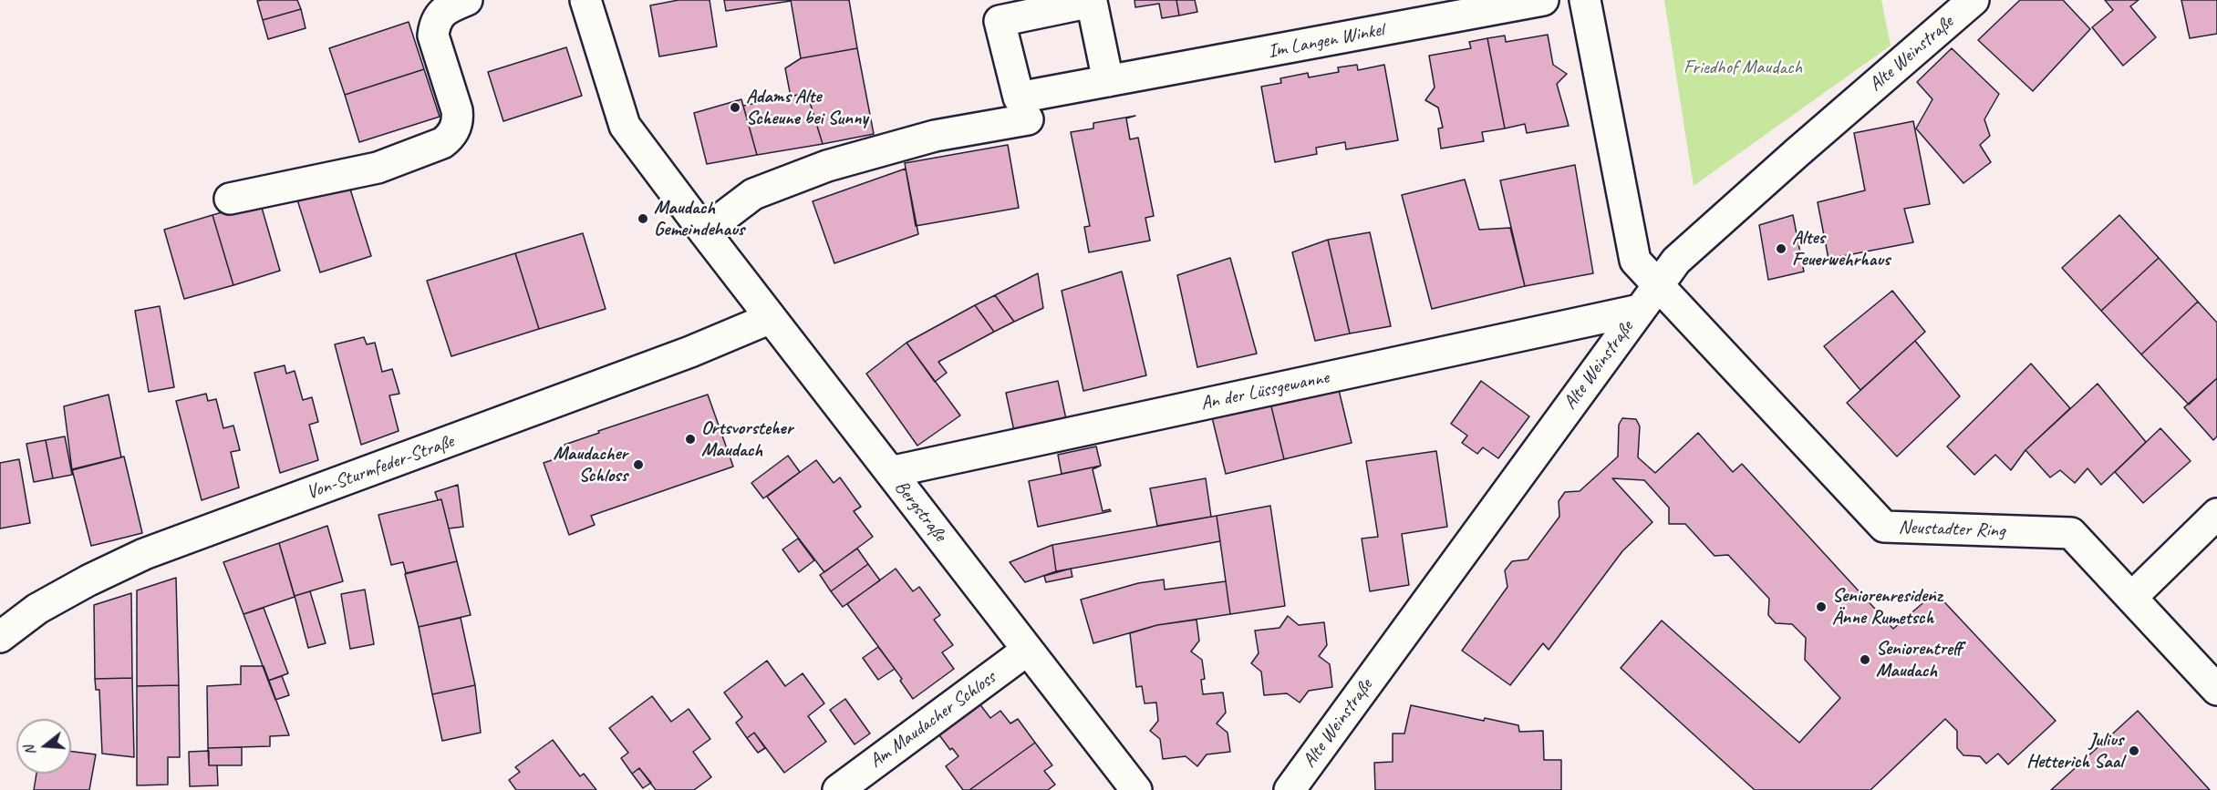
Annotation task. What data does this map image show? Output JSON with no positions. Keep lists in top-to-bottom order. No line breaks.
{"streets":{"street":["Im Langen Winkel","Alte Weinstraße","An der Lüssgewanne","Von-Sturmfeder-Straße","Bergstraße","Neustadter Ring","Am Maudacher Schloss"]},"crossings":[["Alte Weinstraße","An der Lüssgewanne"],["Alte Weinstraße","Neustadter Ring"],["An der Lüssgewanne","Bergstraße"],["Von-Sturmfeder-Straße","Bergstraße"],["Bergstraße","Am Maudacher Schloss"]],"parks":["Friedhof Maudach"],"places":["Adams Alte Scheune bei Sunny","Maudach Gemeindehaus","Altes Feuerwehrhaus","Ortsvorsteher Maudach","Maudacher Schloss","Seniorenresidenz Änne Rumetsch","Seniorentreff Maudach","Julius Hetterich Saal"],"north":"left"}
